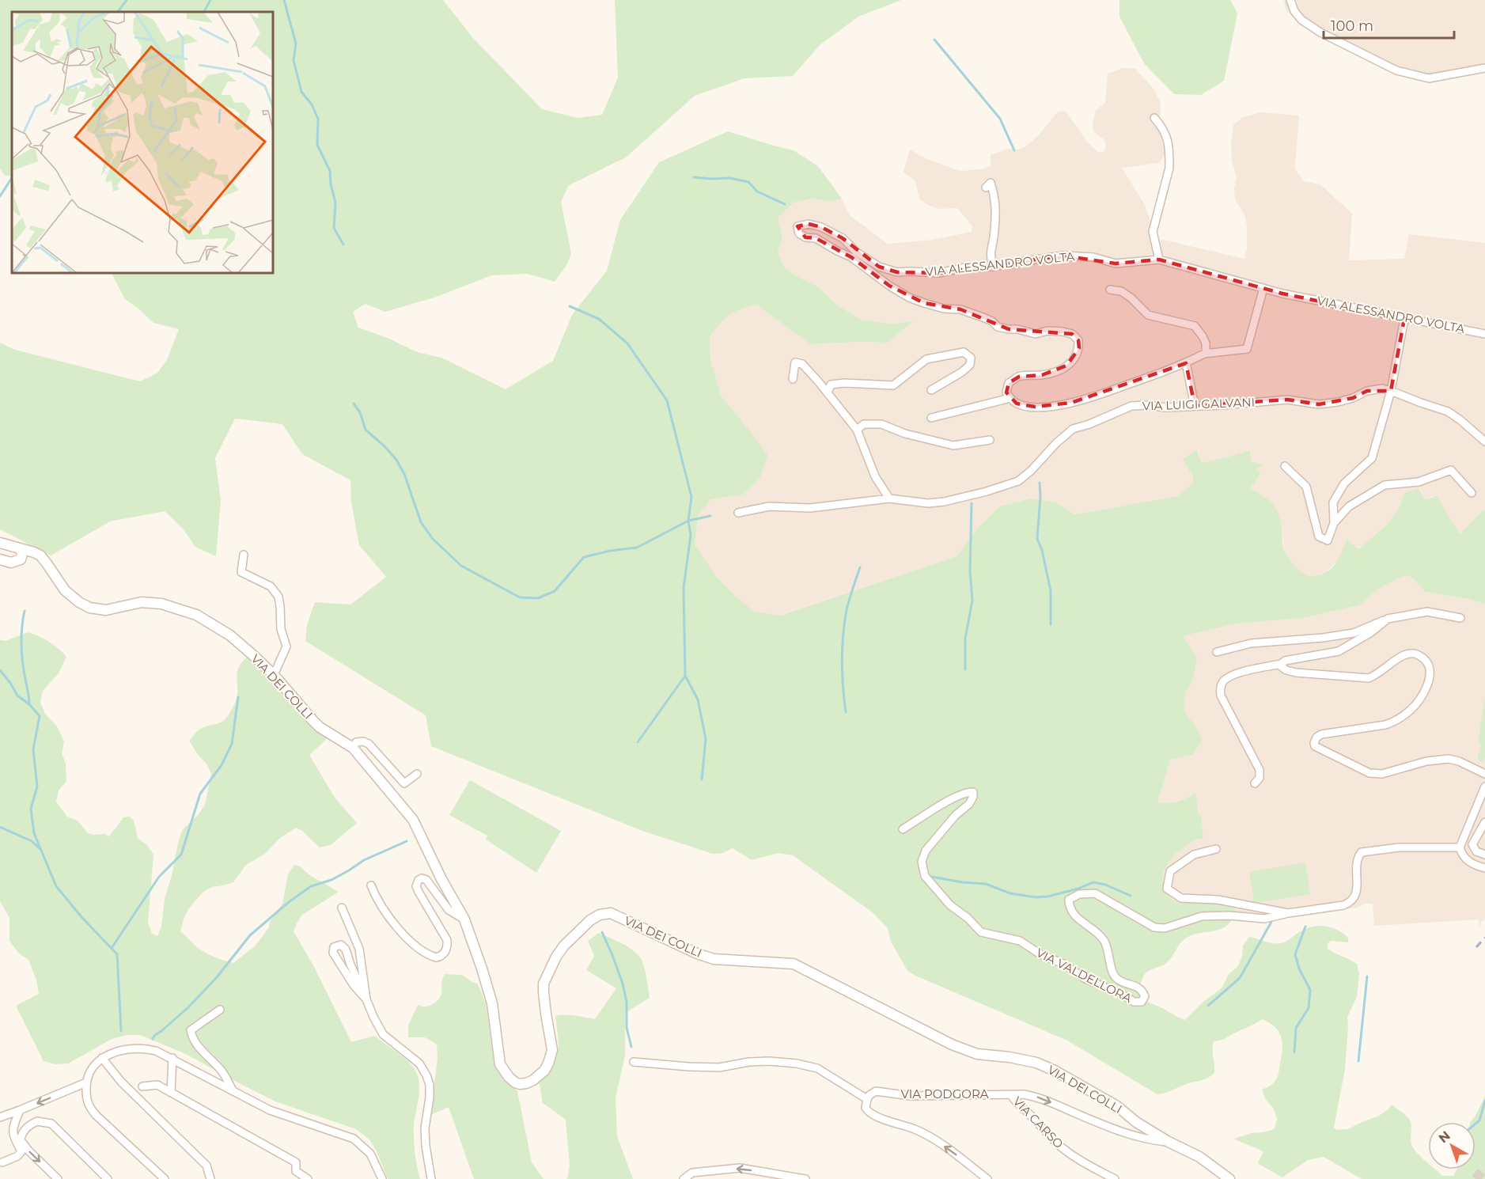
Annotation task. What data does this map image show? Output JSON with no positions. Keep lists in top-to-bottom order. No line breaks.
{"streets":{"street":["VIA ALESSANDRO VOLTA","VIA LUIGI GALVANI","VIA DEI COLLI","VIA VALDELLORA","VIA PODGORA","VIA CARSO"]},"crossings":[["VIA DEI COLLI","VIA PODGORA"],["VIA PODGORA","VIA CARSO"]],"one_way":["VIA PODGORA"],"scale_bar":"100 m","north":"top left"}
